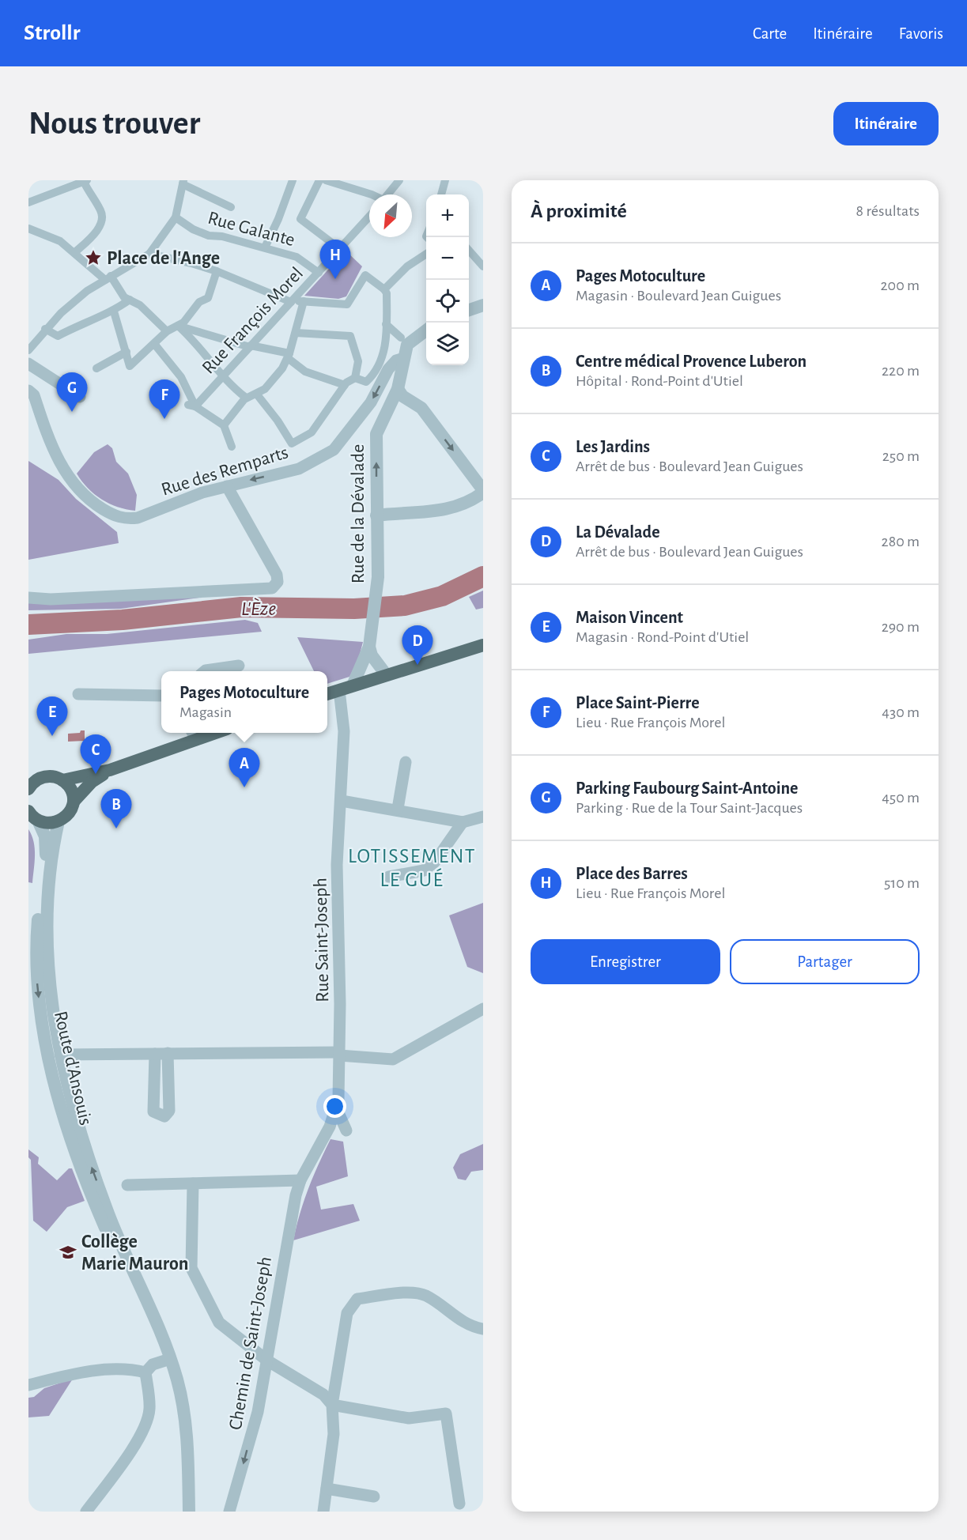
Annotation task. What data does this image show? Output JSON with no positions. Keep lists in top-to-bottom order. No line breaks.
{"streets":{"street":["Rue Galante","Rue François Morel","Rue des Remparts","Rue de la Dévalade","Rue Saint-Joseph","Route d'Ansouis","Chemin de Saint-Joseph"]},"crossings":[["Rue Galante","Rue François Morel"],["Rue des Remparts","Rue de la Dévalade"],["Rue Saint-Joseph","Chemin de Saint-Joseph"]],"one_way":["Rue de la Dévalade"],"districts":["LOTISSEMENT LE GUÉ"],"water":["L'Èze"],"places":{"place":["Place de l'Ange"],"school or university":["Collège Marie Mauron"]},"north":"bottom left","page":{"header":"Strollr","nav":["Carte","Itinéraire","Favoris"],"buttons":["Itinéraire",["Enregistrer","Partager"]],"title":"Nous trouver","heading":["À proximité","8 résultats"],"map_buttons":["+","−"],"pins":["H","G","F","D","E","C","A","B"],"list":[{"mark":"A","name":"Pages Motoculture","note":"Magasin · Boulevard Jean Guigues","value":"200 m"},{"mark":"B","name":"Centre médical Provence Luberon","note":"Hôpital · Rond-Point d'Utiel","value":"220 m"},{"mark":"C","name":"Les Jardins","note":"Arrêt de bus · Boulevard Jean Guigues","value":"250 m"},{"mark":"D","name":"La Dévalade","note":"Arrêt de bus · Boulevard Jean Guigues","value":"280 m"},{"mark":"E","name":"Maison Vincent","note":"Magasin · Rond-Point d'Utiel","value":"290 m"},{"mark":"F","name":"Place Saint-Pierre","note":"Lieu · Rue François Morel","value":"430 m"},{"mark":"G","name":"Parking Faubourg Saint-Antoine","note":"Parking · Rue de la Tour Saint-Jacques","value":"450 m"},{"mark":"H","name":"Place des Barres","note":"Lieu · Rue François Morel","value":"510 m"}],"popup":["Pages Motoculture","Magasin"]}}
